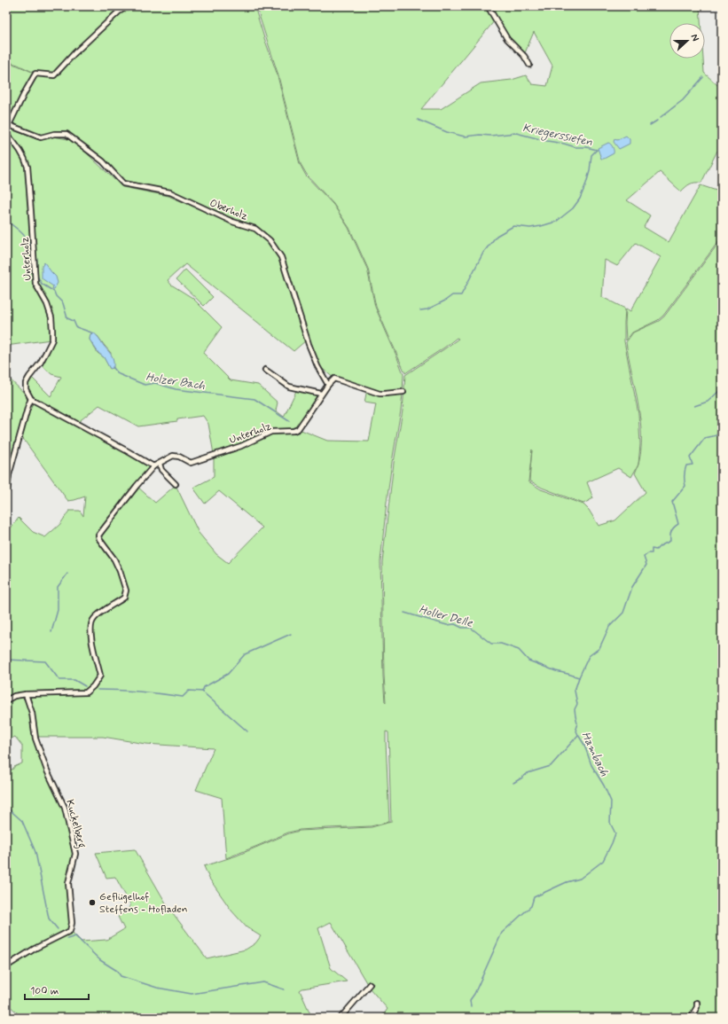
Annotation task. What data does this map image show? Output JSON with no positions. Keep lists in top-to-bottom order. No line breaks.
{"streets":{"street":["Oberholz","Unterholz","Kuckelberg"]},"crossings":[["Oberholz","Unterholz"],["Unterholz","Kuckelberg"]],"water":["Kriegerssiefen","Holzer Bach","Holler Delle","Hambach"],"places":["Geflügelhof Steffens - Hofladen"],"scale_bar":"100 m","north":"right"}
